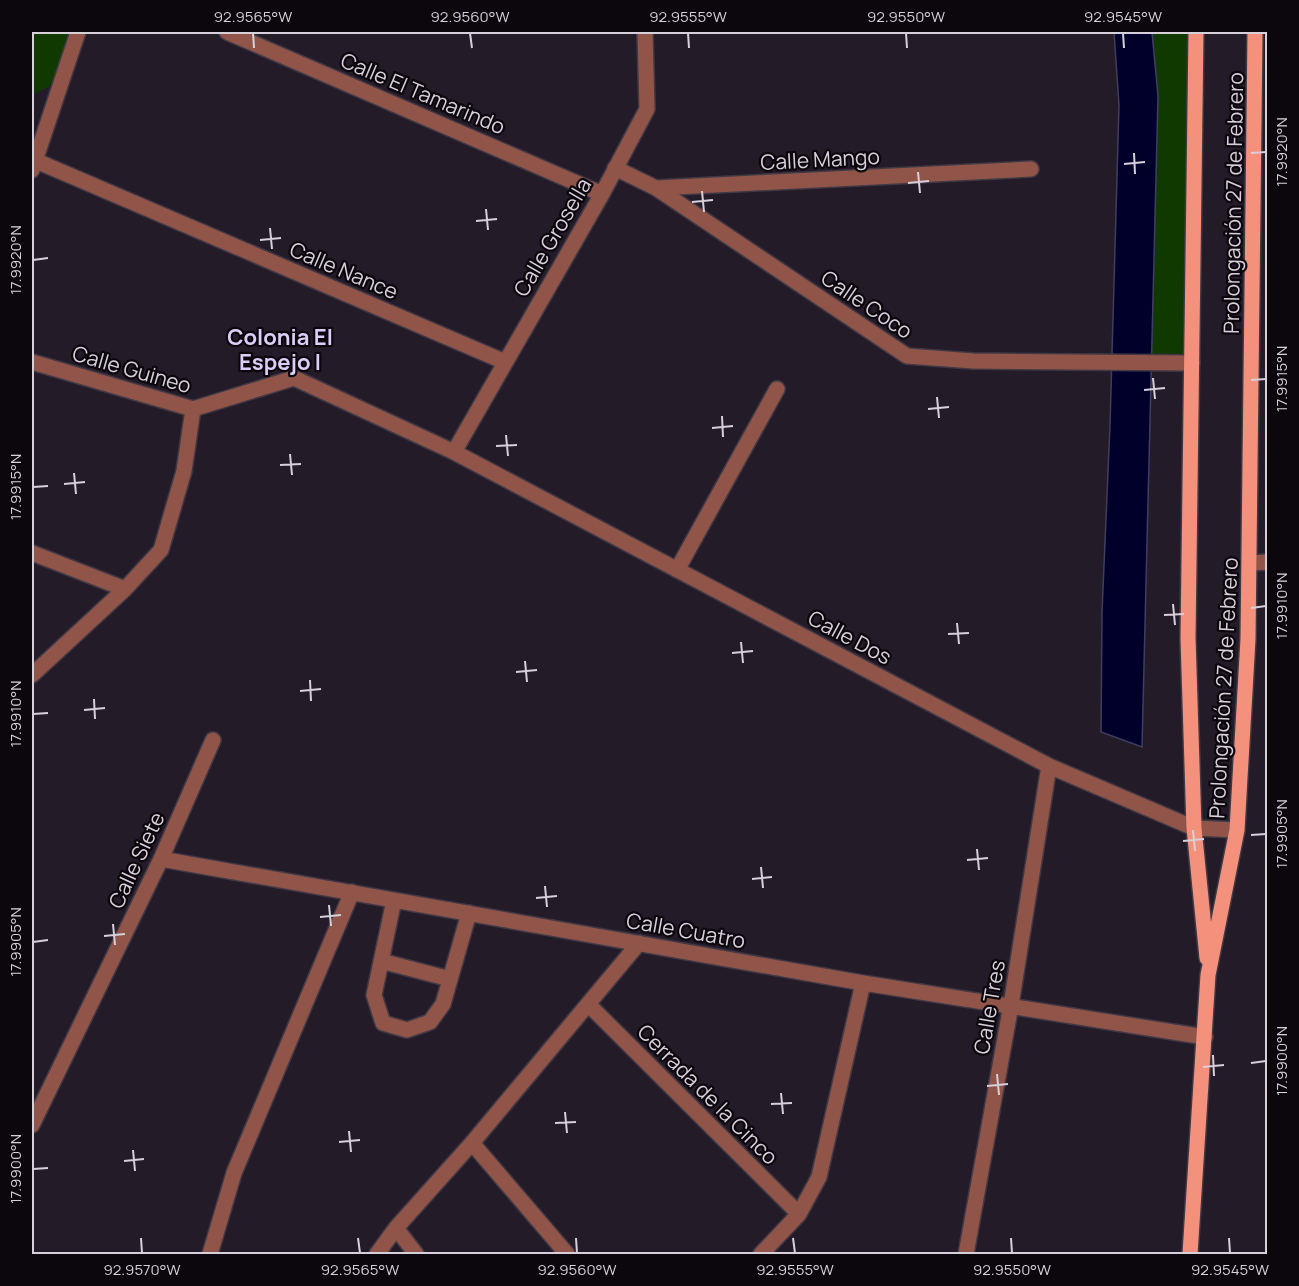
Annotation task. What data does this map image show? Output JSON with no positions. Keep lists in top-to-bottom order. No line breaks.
{"streets":{"main road":["Prolongación 27 de Febrero"],"street":["Calle El Tamarindo","Calle Mango","Calle Grosella","Calle Nance","Calle Coco","Calle Guineo","Calle Dos","Calle Siete","Calle Cuatro","Calle Tres","Cerrada de la Cinco"]},"crossings":[["Calle El Tamarindo","Calle Grosella"],["Calle Mango","Calle Grosella"],["Calle Mango","Calle Coco"],["Prolongación 27 de Febrero","Calle Coco"],["Prolongación 27 de Febrero","Calle Dos"],["Calle Grosella","Calle Nance"],["Calle Grosella","Calle Guineo"],["Calle Grosella","Calle Dos"],["Calle Guineo","Calle Dos"],["Calle Dos","Calle Tres"],["Calle Siete","Calle Cuatro"],["Calle Cuatro","Calle Tres"]],"districts":["Colonia El Espejo I"],"coordinates":["92.9565°W","92.9560°W","92.9555°W","92.9550°W","92.9545°W","17.9920°N","17.9915°N","17.9910°N","17.9905°N","17.9900°N","92.9570°W"]}
